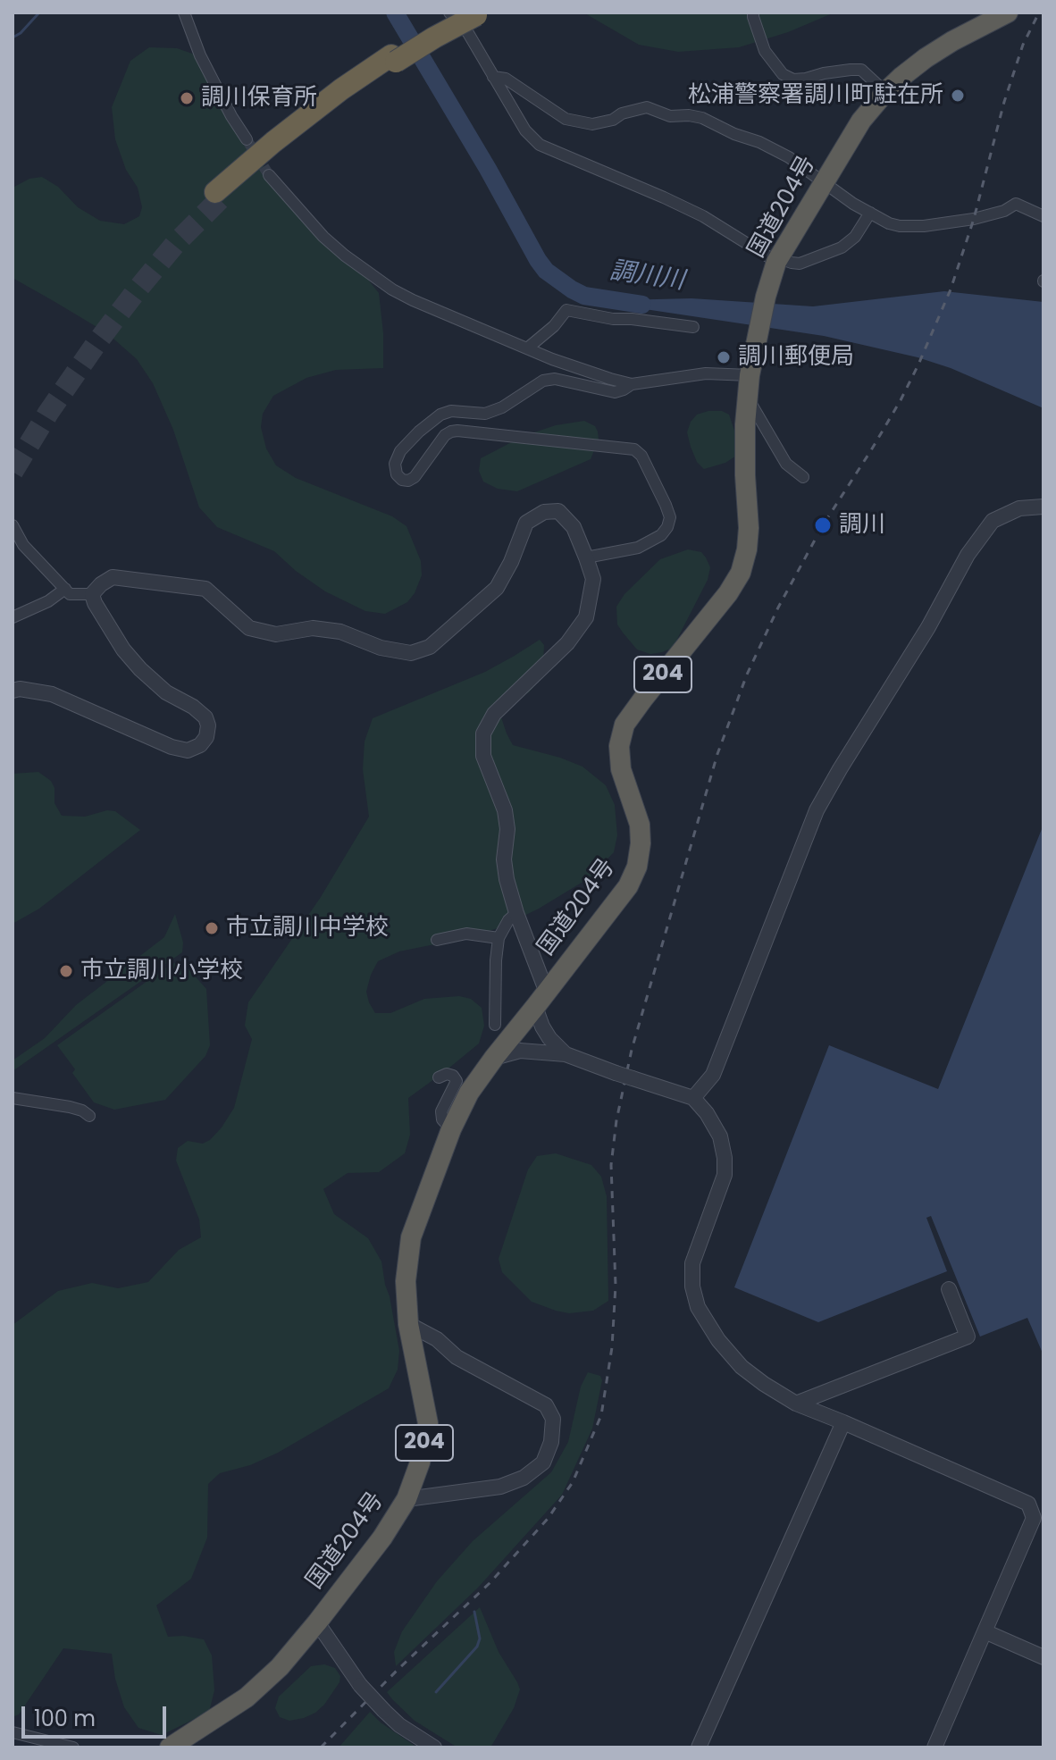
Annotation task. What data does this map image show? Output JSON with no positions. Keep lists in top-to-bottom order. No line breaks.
{"streets":{"highway":["国道204号","204"]},"water":["調川川"],"places":["松浦警察署調川町駐在所","調川保育所","調川郵便局","調川","市立調川中学校","市立調川小学校"],"scale_bar":"100 m"}
